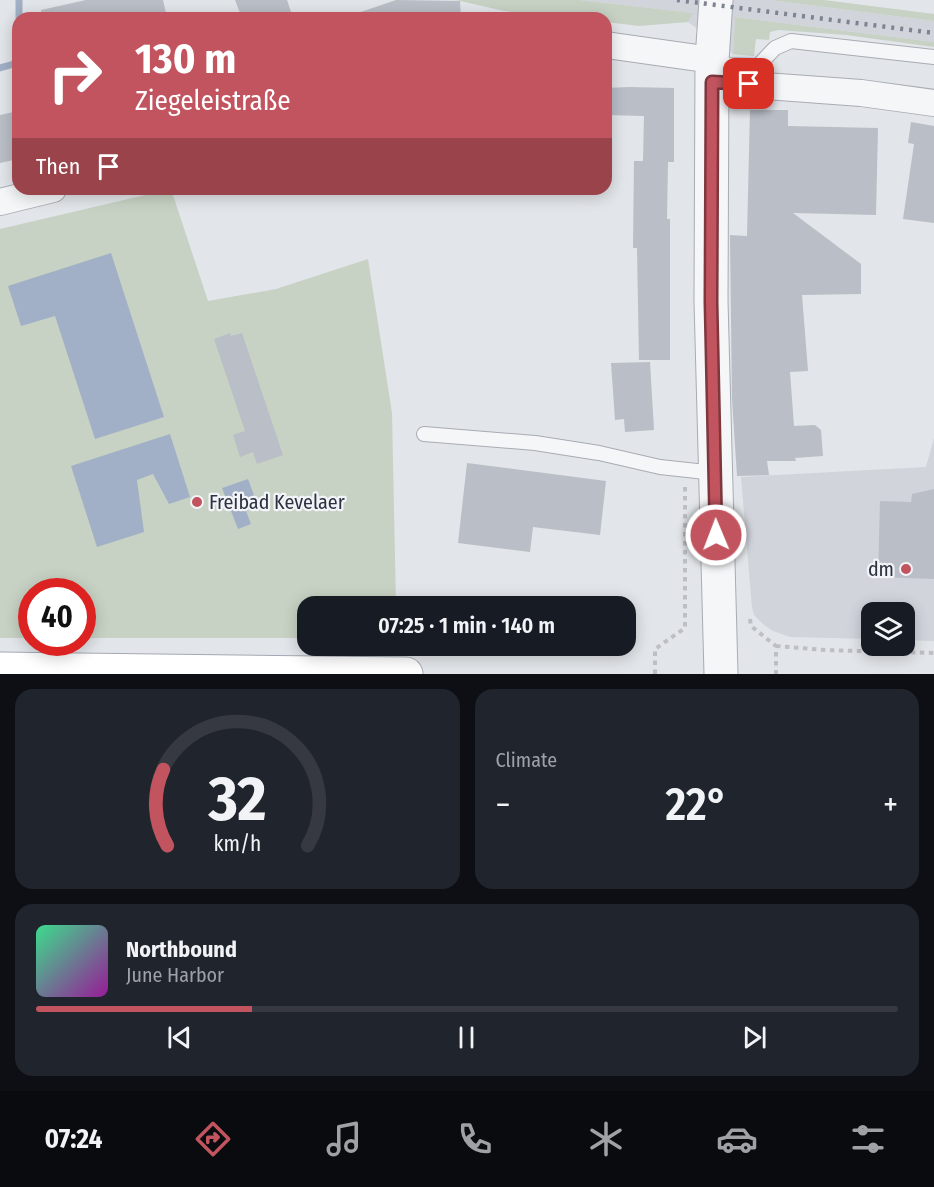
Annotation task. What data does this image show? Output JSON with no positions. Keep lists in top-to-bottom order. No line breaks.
{"places":["Freibad Kevelaer","dm"],"page":{"turn":["130 m","Ziegeleistraße"],"then":"Then","limit":"40","trip":"07:25 · 1 min · 140 m","tile":"Climate","heat":["−","22°","+"],"song":["Northbound","June Harbor"],"tabs":"07:24","gauge":["32","km/h"]}}
